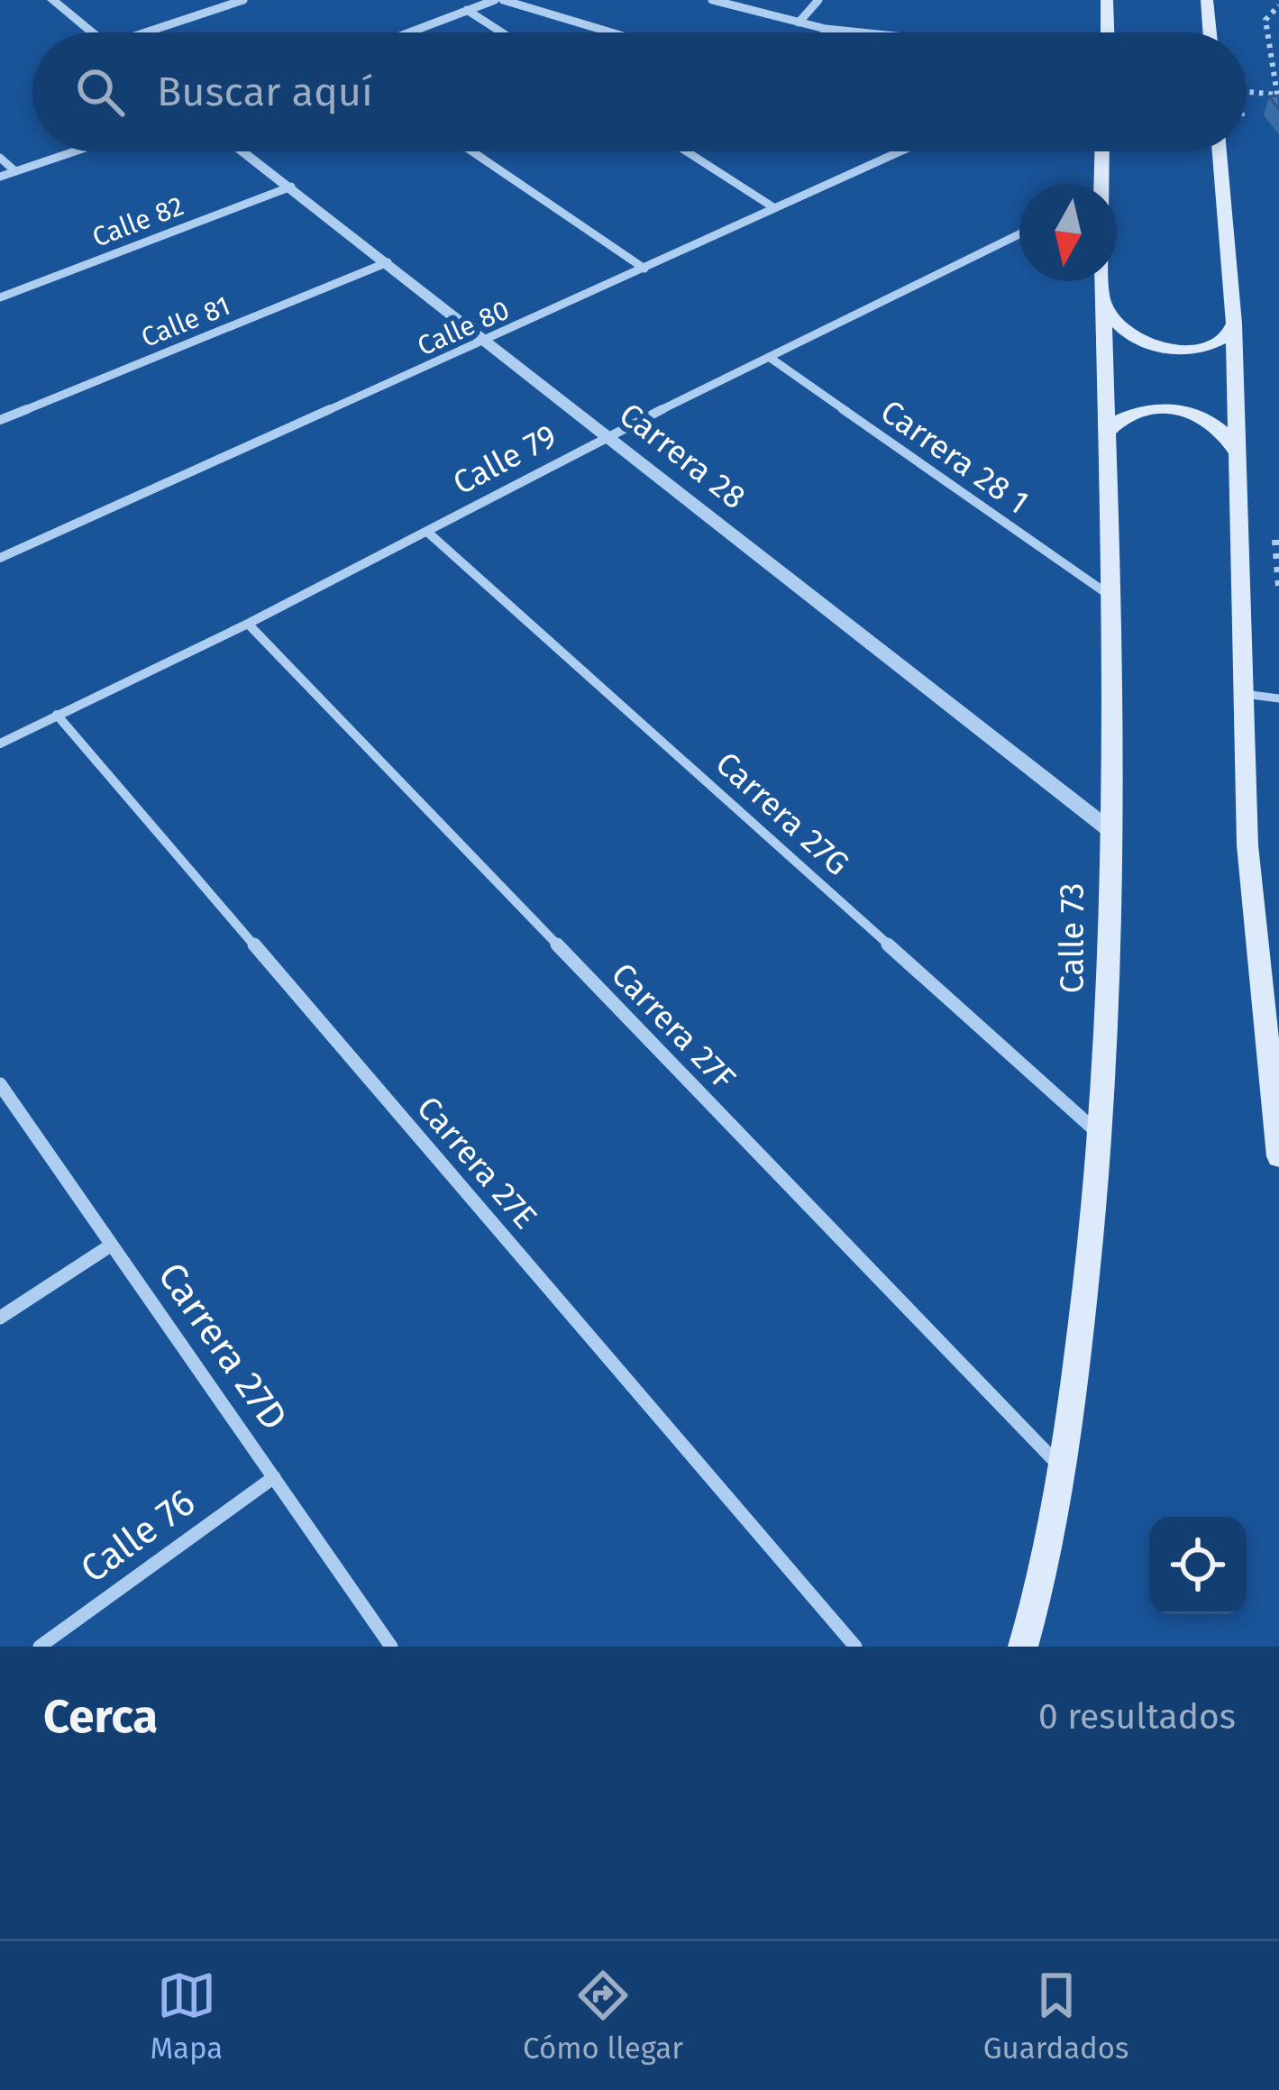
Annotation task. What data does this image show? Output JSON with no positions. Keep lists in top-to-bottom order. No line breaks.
{"streets":{"main road":["Calle 73"],"street":["Calle 82","Calle 81","Calle 80","Carrera 28","Carrera 28 1","Calle 79","Carrera 27G","Carrera 27F","Carrera 27E","Carrera 27D","Calle 76"]},"crossings":[["Calle 82","Carrera 28"],["Calle 81","Carrera 28"],["Calle 80","Carrera 28"],["Carrera 28","Calle 79"],["Carrera 28","Calle 73"],["Carrera 28 1","Calle 79"],["Carrera 28 1","Calle 73"],["Calle 79","Carrera 27G"],["Calle 79","Carrera 27F"],["Calle 79","Carrera 27E"],["Carrera 27G","Calle 73"],["Calle 73","Carrera 27F"],["Carrera 27D","Calle 76"]],"north":"bottom","page":{"search":"Buscar aquí","heading":["Cerca","0 resultados"],"nav":["Mapa","Cómo llegar","Guardados"]}}
